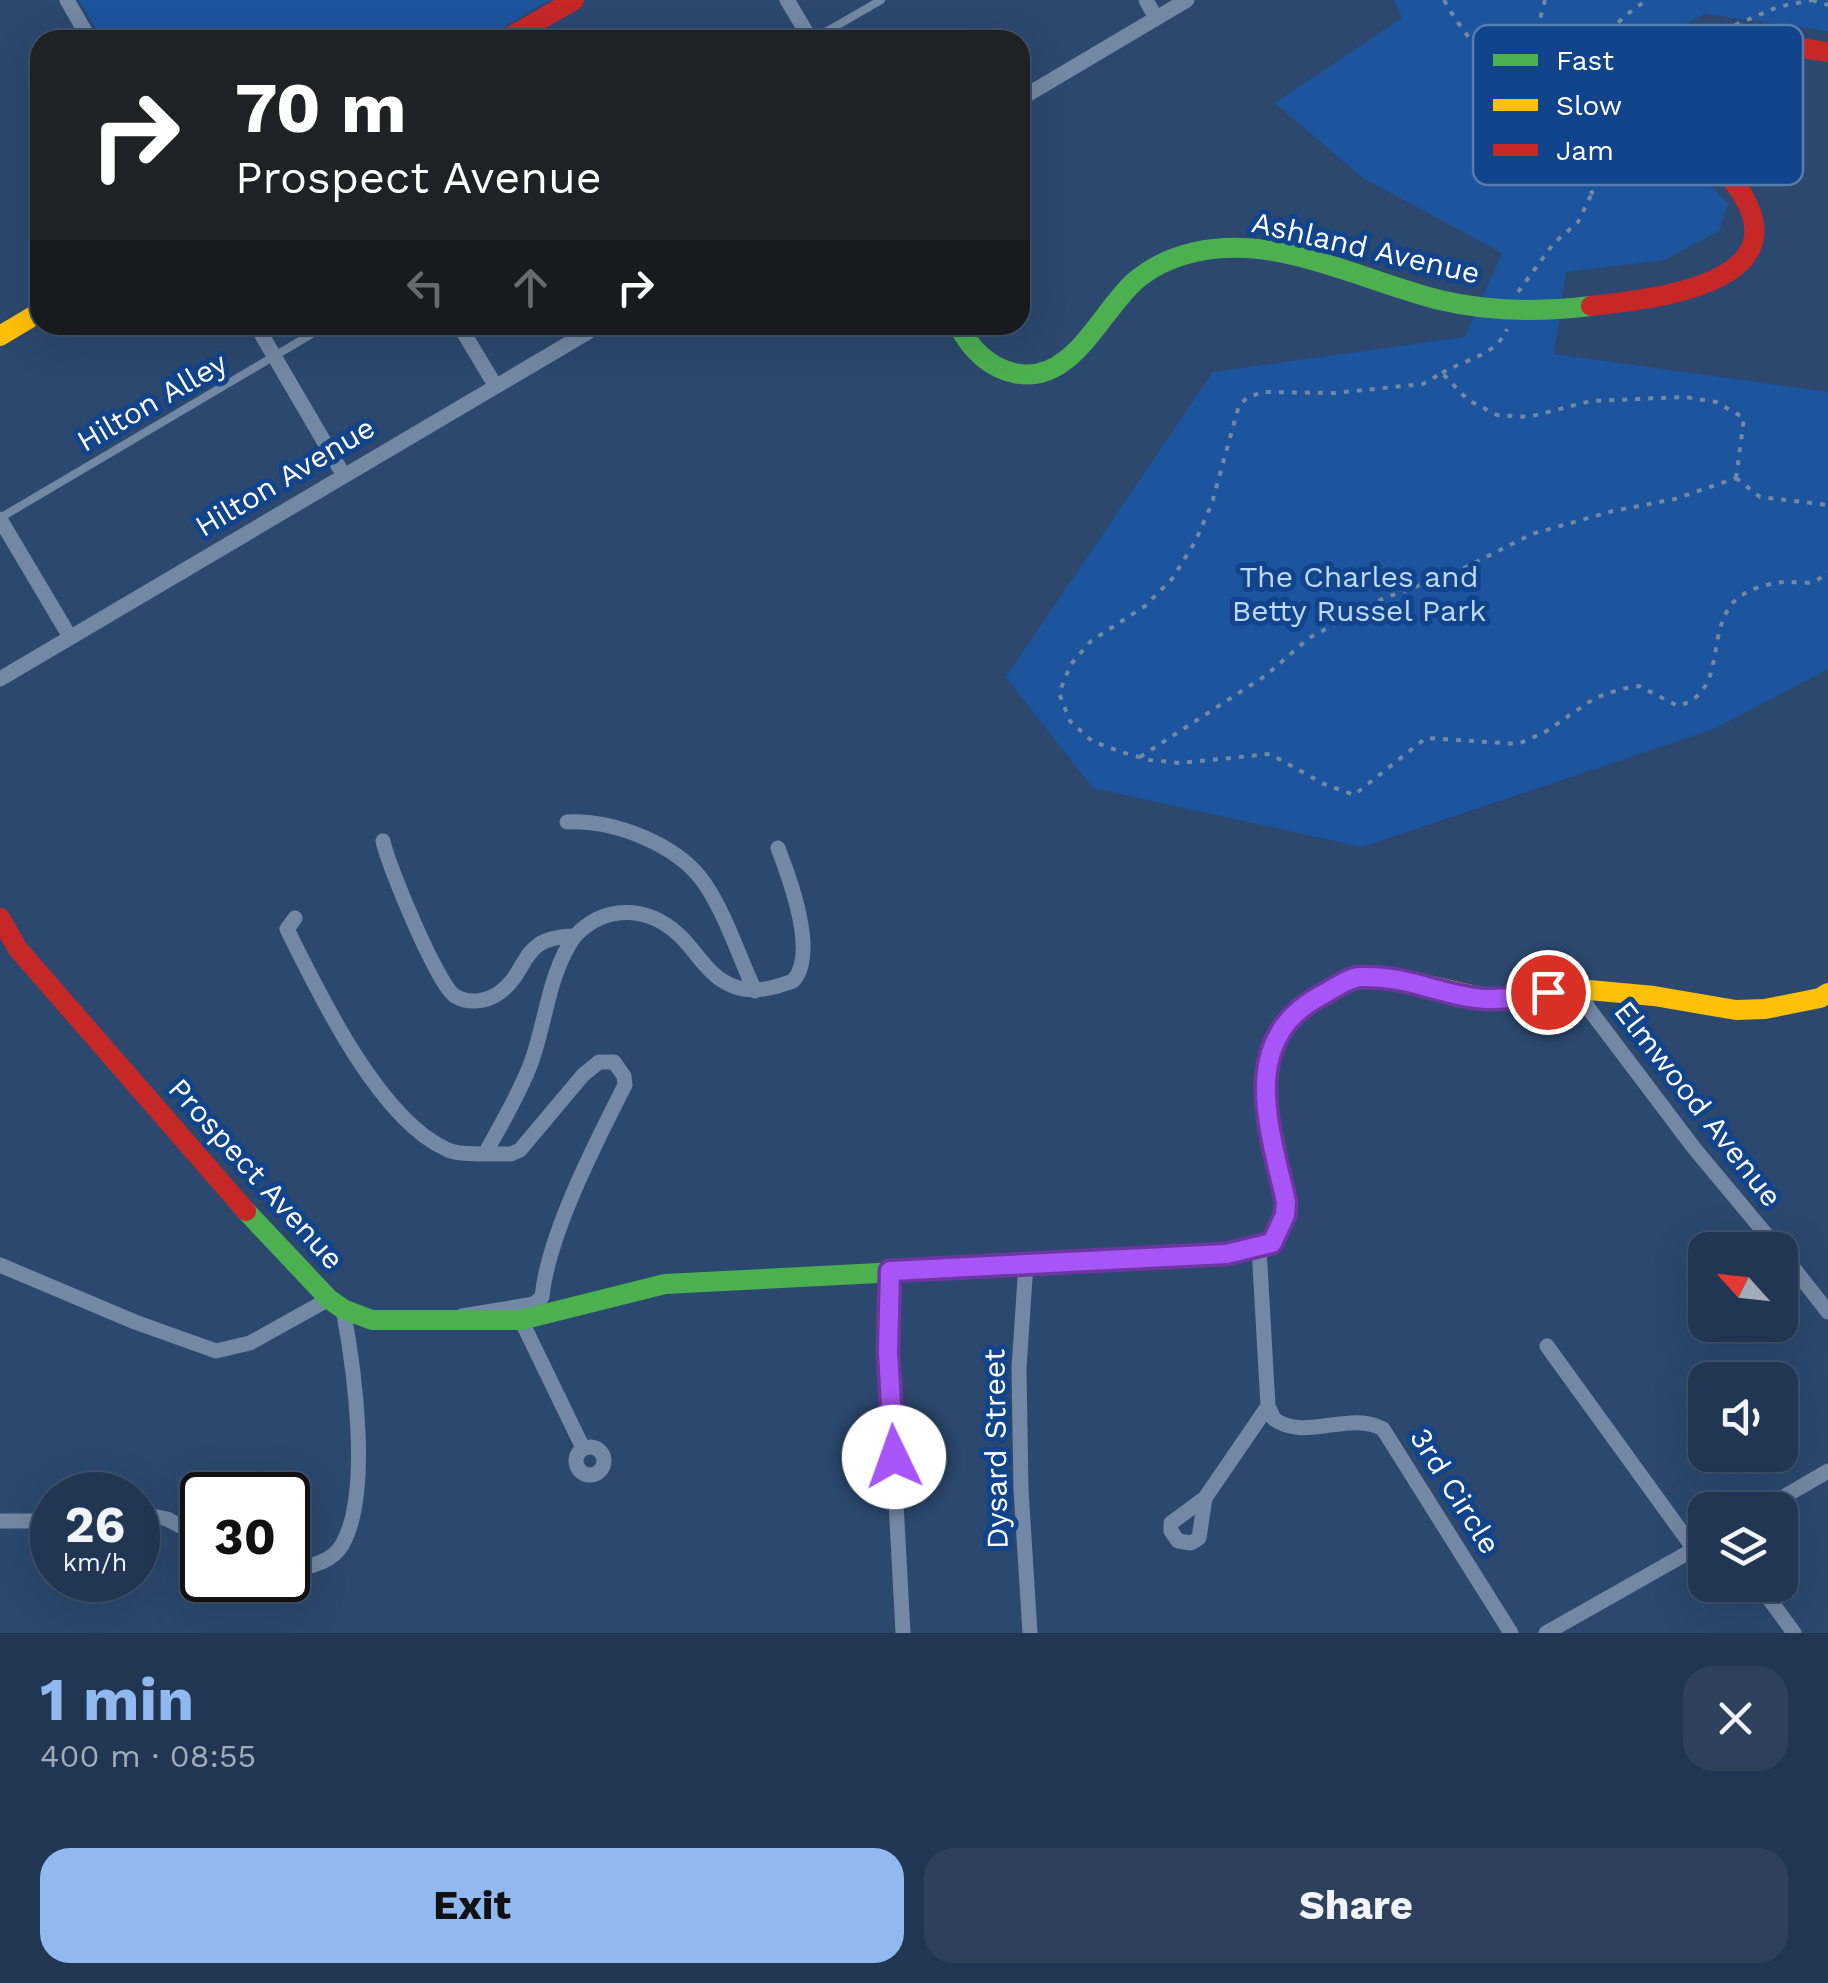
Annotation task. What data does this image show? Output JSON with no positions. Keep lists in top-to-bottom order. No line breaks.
{"streets":{"street":["Ashland Avenue","Hilton Avenue","Elmwood Avenue","Prospect Avenue","Dysard Street","3rd Circle"],"lane":["Hilton Alley"]},"crossings":[["Prospect Avenue","Dysard Street"]],"parks":["The Charles and Betty Russel Park"],"legend":["Fast","Slow","Jam"],"north":"top left","page":{"turn":["70 m","Prospect Avenue"],"speed":"26 km/h","limit":"30","heading":["1 min","400 m · 08:55"],"buttons":["Exit","Share"]}}
